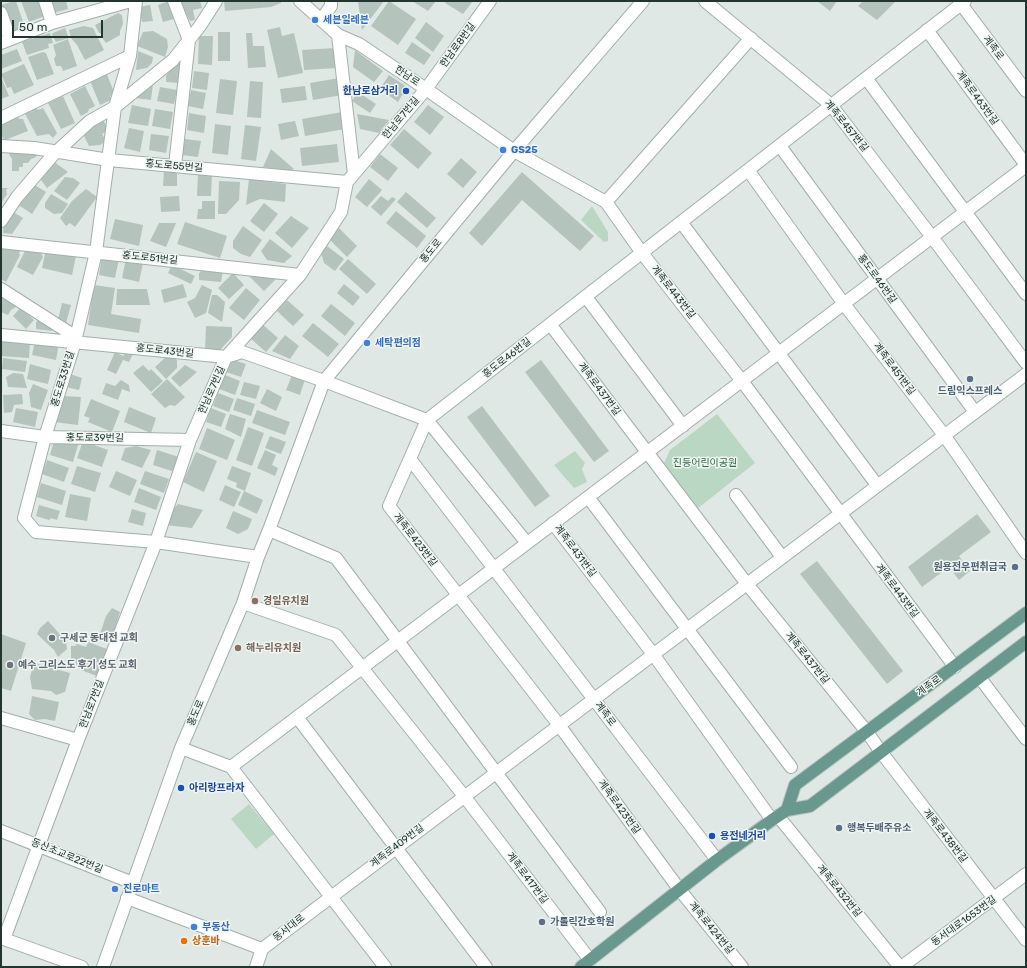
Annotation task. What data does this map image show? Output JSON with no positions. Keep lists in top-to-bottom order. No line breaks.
{"streets":{"main road":["계족로"],"street":["한남로8번길","한남로","계족로463번길","한남로7번길","계족로457번길","홍도로55번길","홍도로","홍도로51번길","홍도로46번길","계족로443번길","홍도로43번길","계족로451번길","홍도로33번길","계족로437번길","홍도로39번길","계족로423번길","계족로431번길","계족로438번길","계족로409번길","동산초교로22번길","계족로417번길","계족로432번길","동서대로1653번길","동서대로","계족로424번길"]},"crossings":[["한남로8번길","한남로"],["한남로8번길","한남로7번길"],["계족로","홍도로46번길"],["계족로","계족로443번길"],["계족로","계족로437번길"],["계족로","계족로431번길"],["계족로","계족로438번길"],["계족로","계족로432번길"],["한남로","한남로7번길"],["한남로","홍도로"],["한남로","계족로443번길"],["계족로463번길","홍도로46번길"],["한남로7번길","홍도로55번길"],["한남로7번길","홍도로51번길"],["한남로7번길","홍도로43번길"],["한남로7번길","홍도로33번길"],["한남로7번길","홍도로39번길"],["한남로7번길","동산초교로22번길"],["계족로457번길","홍도로46번길"],["홍도로55번길","홍도로33번길"],["홍도로","계족로443번길"],["홍도로","홍도로43번길"],["홍도로","홍도로33번길"],["홍도로","동산초교로22번길"],["홍도로","계족로417번길"],["홍도로51번길","홍도로33번길"],["홍도로46번길","계족로443번길"],["홍도로46번길","계족로451번길"],["홍도로46번길","계족로437번길"],["홍도로46번길","계족로423번길"],["홍도로43번길","홍도로33번길"],["홍도로33번길","홍도로39번길"],["계족로437번길","계족로431번길"],["계족로437번길","계족로438번길"],["계족로423번길","계족로424번길"],["계족로431번길","계족로432번길"],["계족로438번길","동서대로1653번길"],["계족로409번길","계족로417번길"],["계족로409번길","동서대로"],["계족로432번길","동서대로1653번길"]],"parks":["진등어린이공원"],"places":["세븐일레븐","한남로삼거리","GS25","세탁편의점","드림익스프레스","원용전우편취급국","경일유치원","구세군 동대전 교회","해누리유치원","예수 그리스도 후기 성도 교회","아리랑프라자","행복두배주유소","용전네거리","진로마트","가톨릭간호학원","부동산","상훈바"],"scale_bar":"50 m"}
